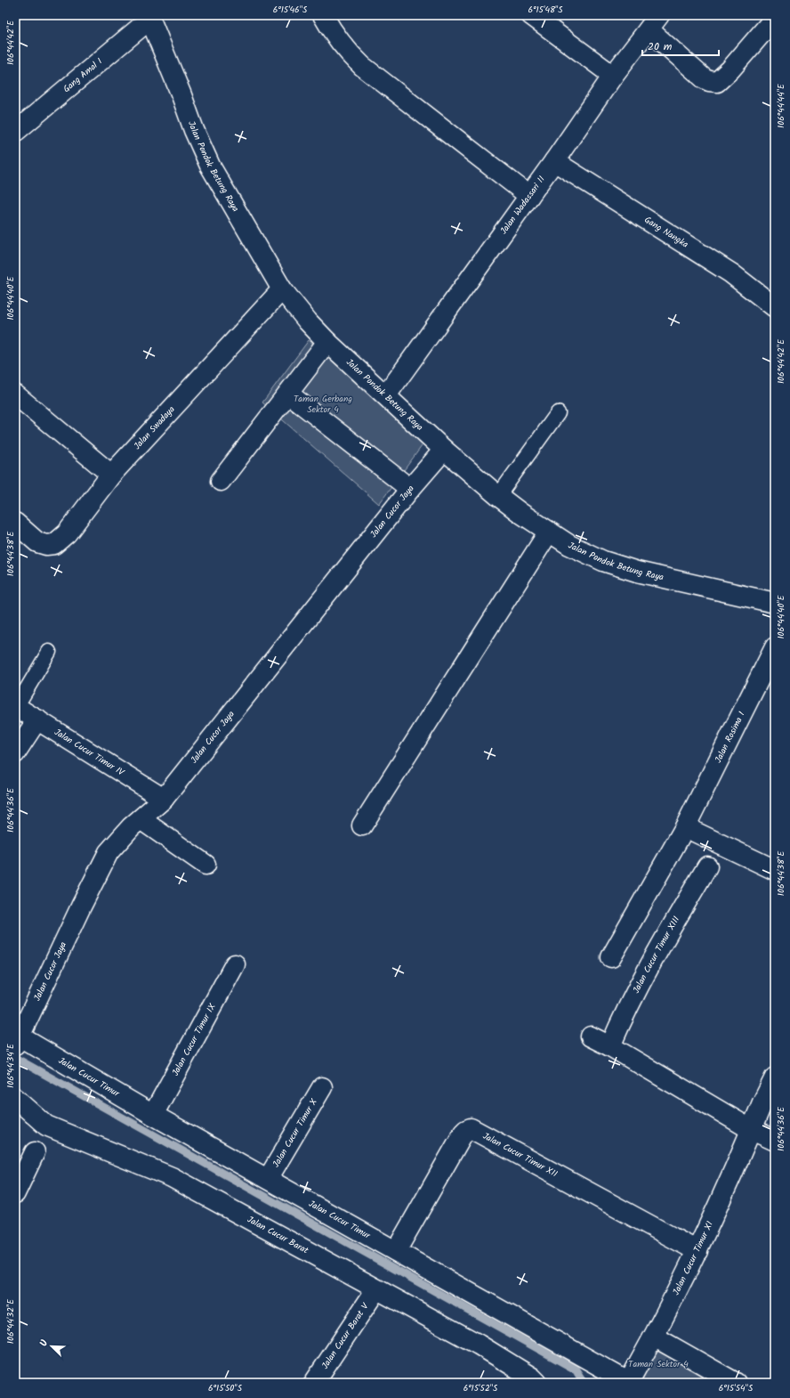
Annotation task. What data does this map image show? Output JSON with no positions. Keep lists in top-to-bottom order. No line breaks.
{"streets":{"street":["Gang Amal I","Jalan Pondok Betung Raya","Jalan Wadassari II","Gang Nangka","Jalan Swadaya","Jalan Cucor Jaya","Jalan Rosima I","Jalan Cucur Timur IV","Jalan Cucur Timur XIII","Jalan Cucur Timur IX","Jalan Cucur Timur","Jalan Cucur Timur X","Jalan Cucur Timur XII","Jalan Cucur Barat","Jalan Cucur Timur XI","Jalan Cucur Barat V"]},"crossings":[["Gang Amal I","Jalan Pondok Betung Raya"],["Jalan Pondok Betung Raya","Jalan Wadassari II"],["Jalan Pondok Betung Raya","Jalan Swadaya"],["Jalan Pondok Betung Raya","Jalan Cucor Jaya"],["Jalan Wadassari II","Gang Nangka"],["Jalan Cucor Jaya","Jalan Cucur Timur IV"],["Jalan Cucor Jaya","Jalan Cucur Timur"],["Jalan Cucur Timur IX","Jalan Cucur Timur"],["Jalan Cucur Timur","Jalan Cucur Timur X"],["Jalan Cucur Timur","Jalan Cucur Timur XII"],["Jalan Cucur Timur","Jalan Cucur Timur XI"],["Jalan Cucur Timur XII","Jalan Cucur Timur XI"],["Jalan Cucur Barat","Jalan Cucur Barat V"]],"parks":["Taman Gerbang Sektor 4","Taman Sektor 4"],"scale_bar":"20 m","north":"top left","coordinates":["6°15'46\"S","6°15'48\"S","106°44'42\"E","106°44'44\"E","106°44'40\"E","106°44'38\"E","106°44'36\"E","106°44'34\"E","106°44'32\"E","6°15'50\"S","6°15'52\"S","6°15'54\"S"]}
